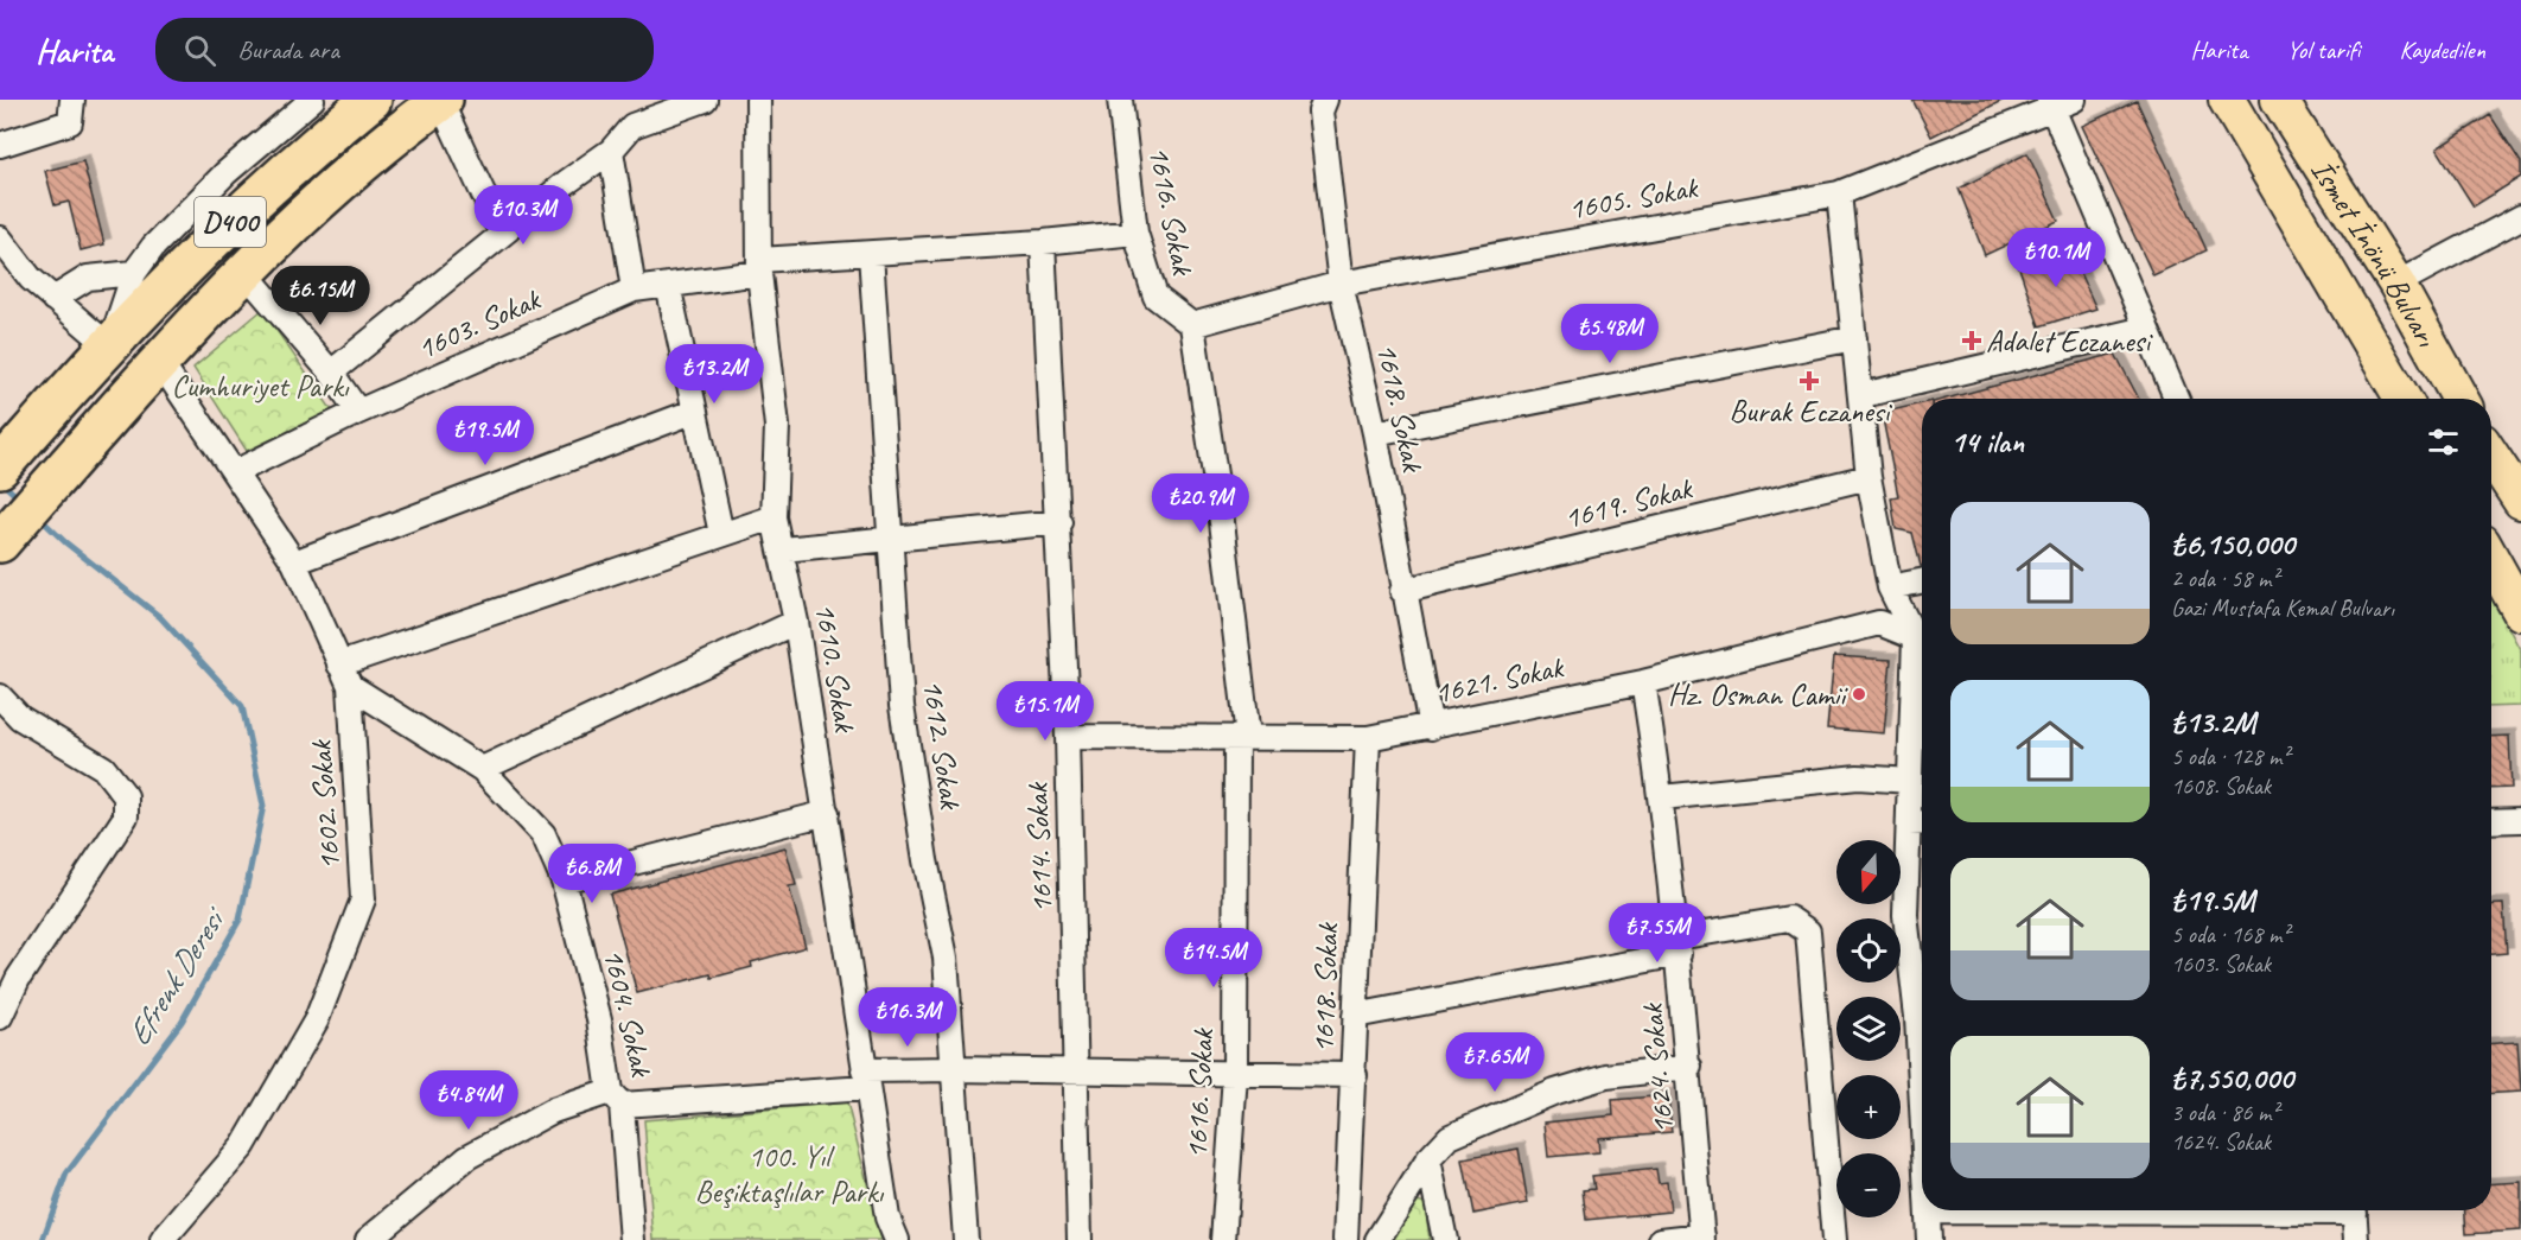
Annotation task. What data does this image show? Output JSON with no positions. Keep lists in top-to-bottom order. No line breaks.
{"streets":{"highway":["D400"],"main road":["İsmet İnönü Bulvarı"],"street":["1605. Sokak","1616. Sokak","1603. Sokak","1618. Sokak","1619. Sokak","1610. Sokak","1621. Sokak","1612. Sokak","1602. Sokak","1614. Sokak","1604. Sokak","1624. Sokak"]},"crossings":[["1605. Sokak","1616. Sokak"],["1605. Sokak","1618. Sokak"],["1616. Sokak","1603. Sokak"],["1616. Sokak","1621. Sokak"],["D400","1602. Sokak"],["1603. Sokak","1610. Sokak"],["1603. Sokak","1612. Sokak"],["1603. Sokak","1602. Sokak"],["1603. Sokak","1614. Sokak"],["1618. Sokak","1619. Sokak"],["1618. Sokak","1621. Sokak"],["1621. Sokak","1614. Sokak"],["1621. Sokak","1624. Sokak"],["1602. Sokak","1604. Sokak"]],"water":["Efrenk Deresi"],"parks":["Cumhuriyet Parkı","100. Yıl Beşiktaşlılar Parkı"],"places":{"health":["Adalet Eczanesi","Burak Eczanesi"],"other":["Hz. Osman Camii"]},"north":"bottom","page":{"header":"Harita","search":"Burada ara","nav":["Harita","Yol tarifi","Kaydedilen"],"price":["₺10.3M","₺10.1M","₺6.15M","₺5.48M","₺13.2M","₺19.5M","₺20.9M","₺15.1M","₺6.8M","₺7.55M","₺14.5M","₺16.3M","₺7.65M","₺4.84M"],"heading":"14 ilan","list":[{"name":"₺6,150,000","note":"2 oda · 58 m² · Gazi Mustafa Kemal Bulvarı"},{"name":"₺13.2M","note":"5 oda · 128 m² · 1608. Sokak"},{"name":"₺19.5M","note":"5 oda · 168 m² · 1603. Sokak"},{"name":"₺7,550,000","note":"3 oda · 86 m² · 1624. Sokak"}],"map_buttons":["+","−"]}}
